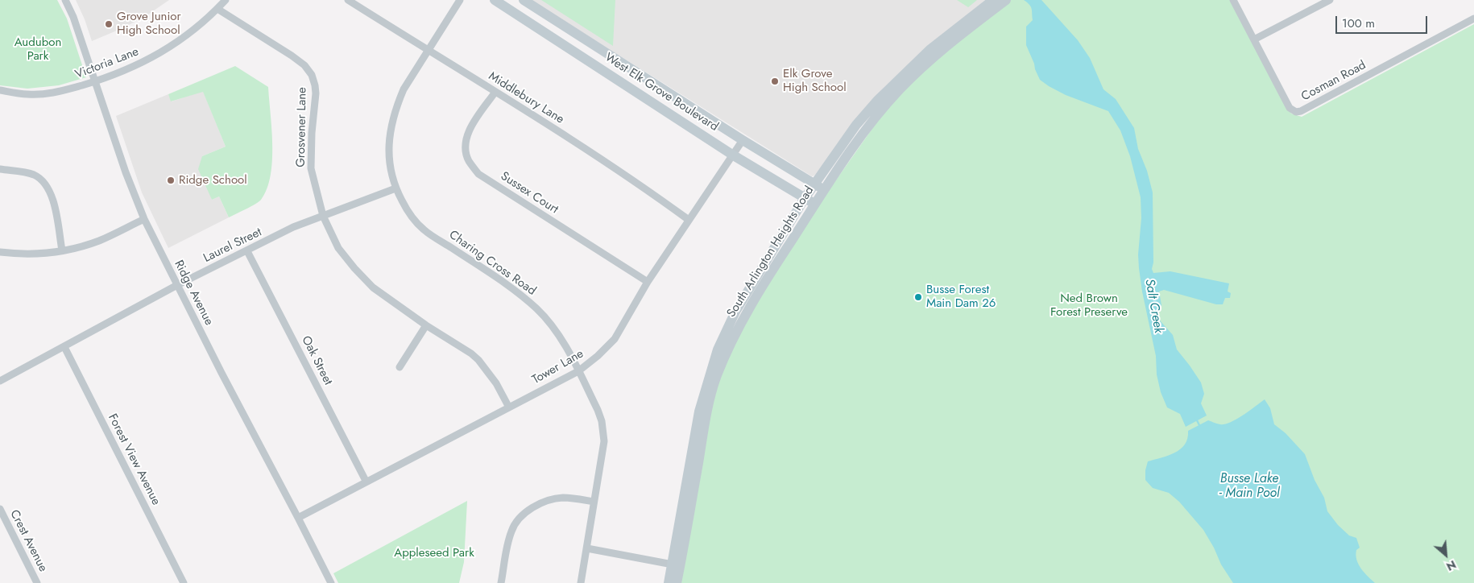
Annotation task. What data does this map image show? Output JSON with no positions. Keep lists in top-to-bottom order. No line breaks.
{"streets":{"main road":["West Elk Grove Boulevard","South Arlington Heights Road"],"street":["Victoria Lane","Cosman Road","Middlebury Lane","Grosvener Lane","Sussex Court","Laurel Street","Charing Cross Road","Ridge Avenue","Oak Street","Tower Lane","Forest View Avenue","Crest Avenue"]},"crossings":[["Victoria Lane","Grosvener Lane"],["Victoria Lane","Ridge Avenue"],["West Elk Grove Boulevard","South Arlington Heights Road"],["West Elk Grove Boulevard","Tower Lane"],["Middlebury Lane","Sussex Court"],["Middlebury Lane","Charing Cross Road"],["Middlebury Lane","Tower Lane"],["Grosvener Lane","Laurel Street"],["Grosvener Lane","Tower Lane"],["Sussex Court","Tower Lane"],["Laurel Street","Charing Cross Road"],["Laurel Street","Ridge Avenue"],["Laurel Street","Oak Street"],["Laurel Street","Forest View Avenue"],["Charing Cross Road","Tower Lane"],["Ridge Avenue","Tower Lane"],["Oak Street","Tower Lane"]],"water":["Salt Creek","Busse Lake - Main Pool"],"parks":["Audubon Park","Ned Brown Forest Preserve","Appleseed Park"],"places":["Grove Junior High School","Elk Grove High School","Ridge School","Busse Forest Main Dam 26"],"scale_bar":"100 m","north":"bottom right"}
